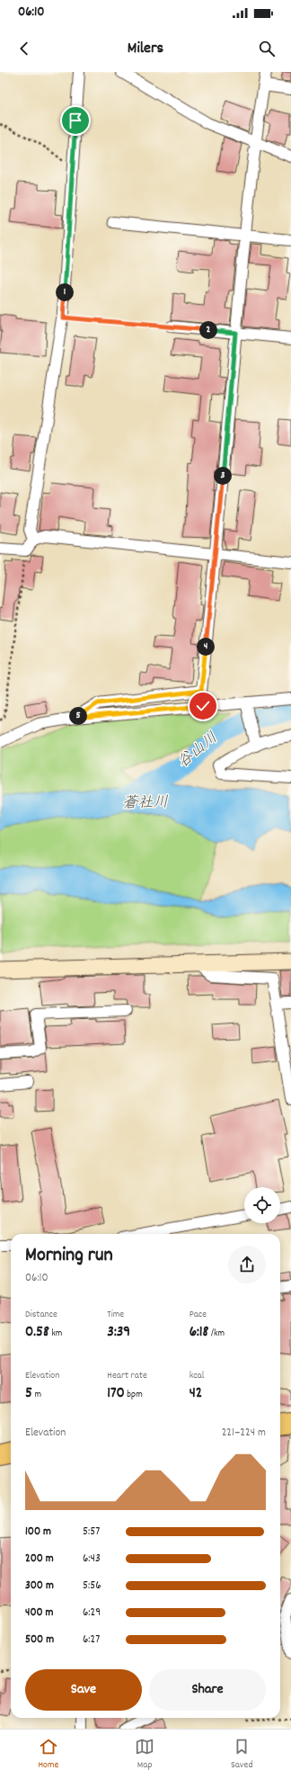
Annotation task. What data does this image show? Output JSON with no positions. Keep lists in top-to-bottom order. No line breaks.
{"water":["谷山川","蒼社川"],"page":{"status":"06:10","header":"Milers","pins":["1","2","3","4","5"],"heading":["Morning run","06:10"],"stats":[["Distance","0.58 km"],["Time","3:39"],["Pace","6:18 /km"],["Elevation","5 m"],["Heart rate","170 bpm"],["kcal","42"]],"chart":["Elevation","221–224 m"],"list":[{"name":"100 m","note":"5:57"},{"name":"200 m","note":"6:43"},{"name":"300 m","note":"5:56"},{"name":"400 m","note":"6:29"},{"name":"500 m","note":"6:27"}],"buttons":["Save","Share"],"tabs":["Home","Map","Saved"]}}
